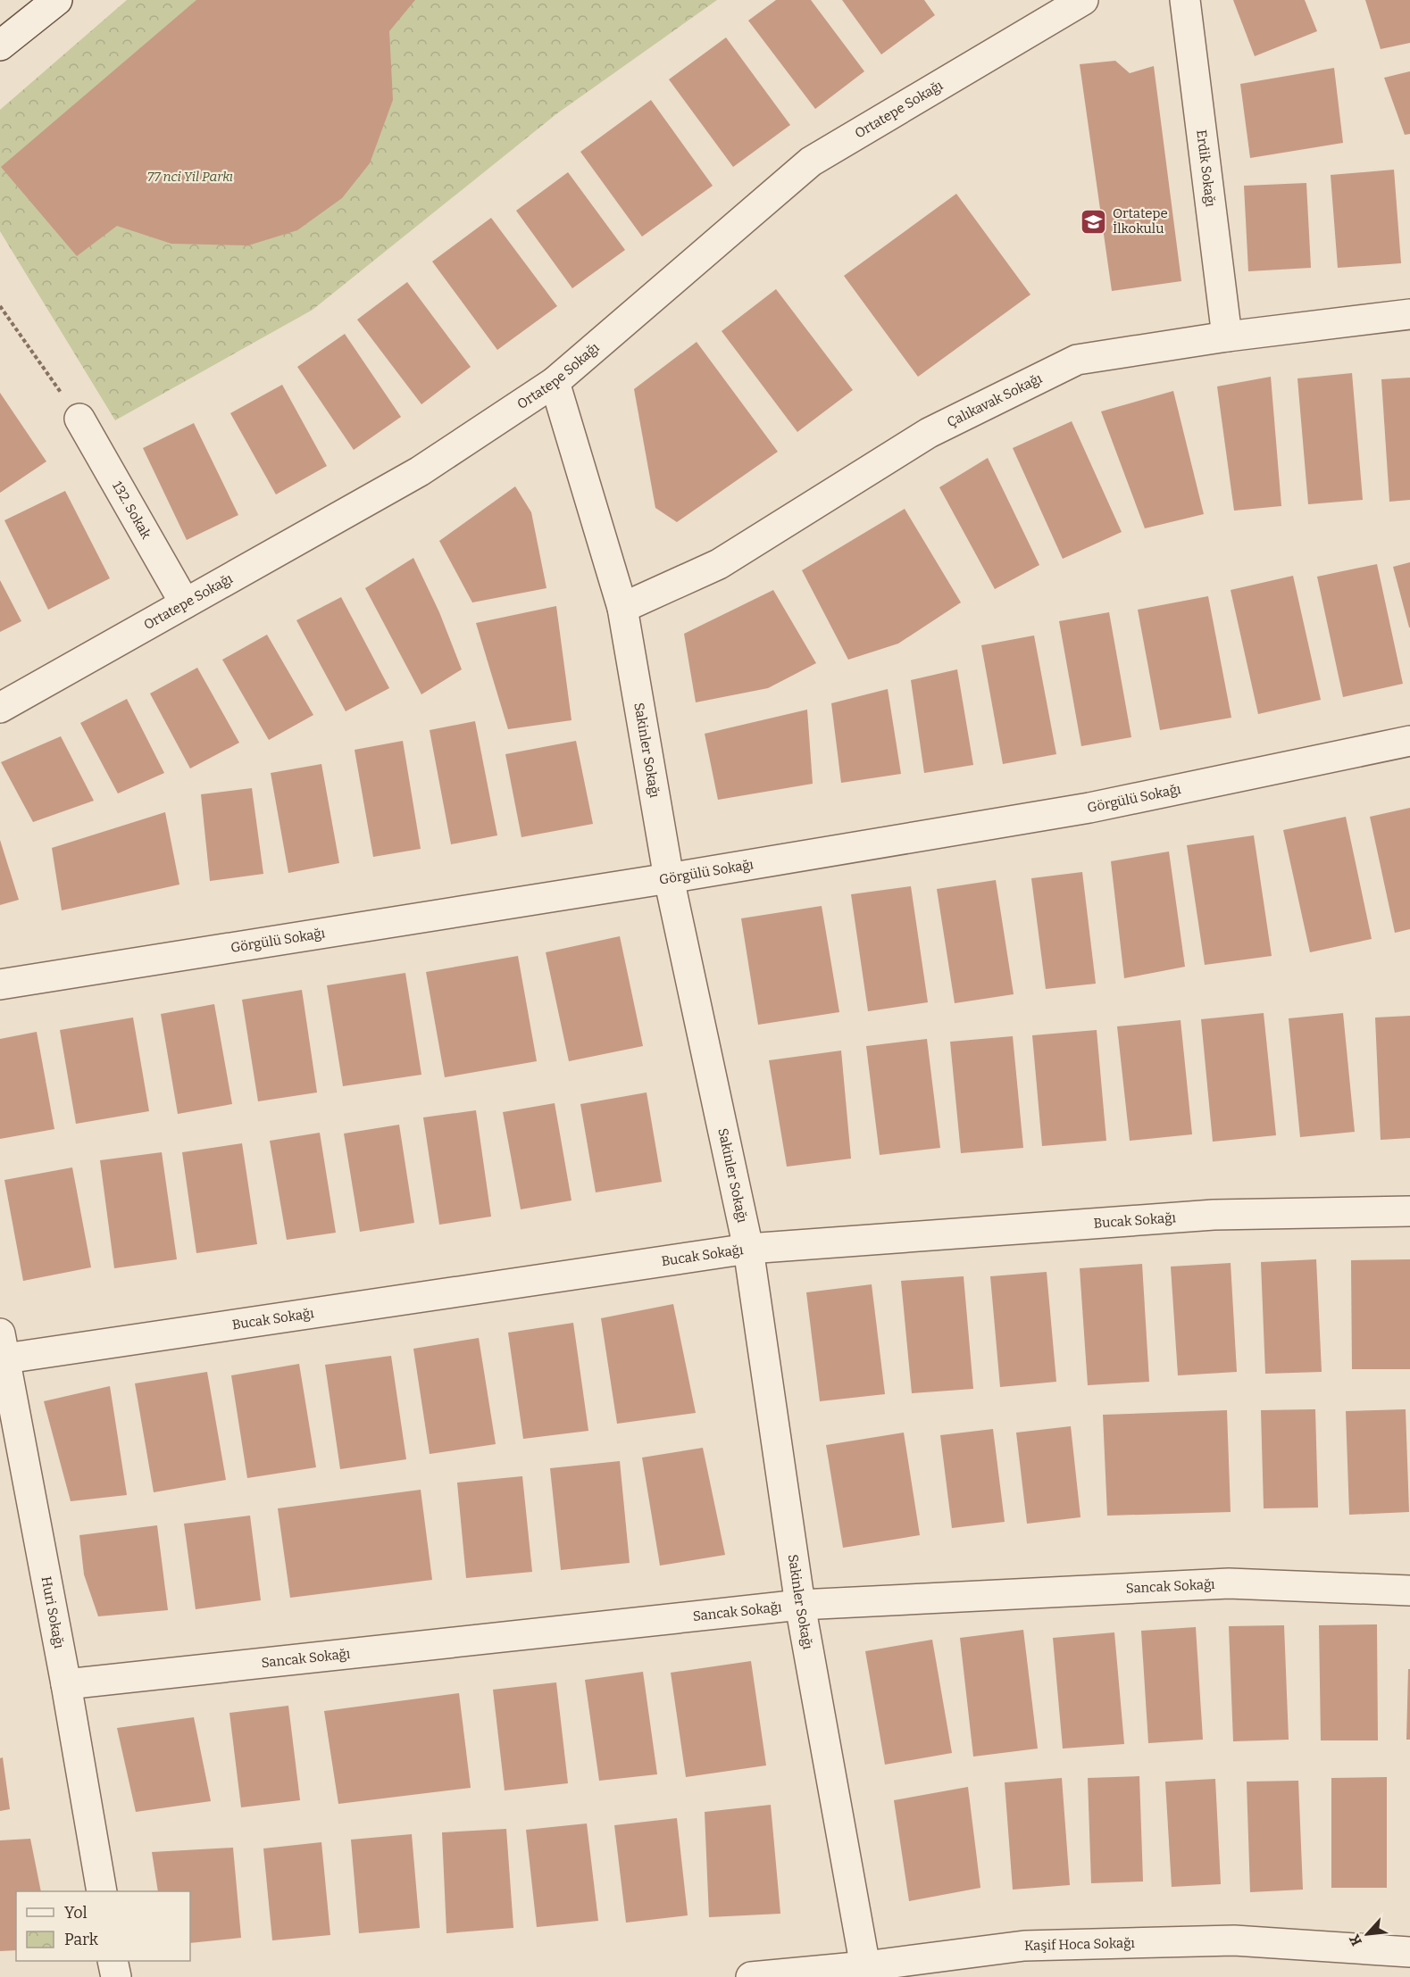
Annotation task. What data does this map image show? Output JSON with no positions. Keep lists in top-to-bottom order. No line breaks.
{"streets":{"street":["Ortatepe Sokağı","Erdik Sokağı","Çalıkavak Sokağı","132. Sokak","Sakinler Sokağı","Görgülü Sokağı","Bucak Sokağı","Sancak Sokağı","Huri Sokağı","Kaşif Hoca Sokağı"]},"crossings":[["Ortatepe Sokağı","132. Sokak"],["Ortatepe Sokağı","Sakinler Sokağı"],["Erdik Sokağı","Çalıkavak Sokağı"],["Çalıkavak Sokağı","Sakinler Sokağı"],["Sakinler Sokağı","Görgülü Sokağı"],["Sakinler Sokağı","Bucak Sokağı"],["Sakinler Sokağı","Sancak Sokağı"],["Sakinler Sokağı","Kaşif Hoca Sokağı"],["Bucak Sokağı","Huri Sokağı"],["Sancak Sokağı","Huri Sokağı"]],"parks":["77 nci Yil Parkı"],"places":{"school or university":["Ortatepe İlkokulu"]},"legend":["Yol","Park"],"north":"bottom left"}
